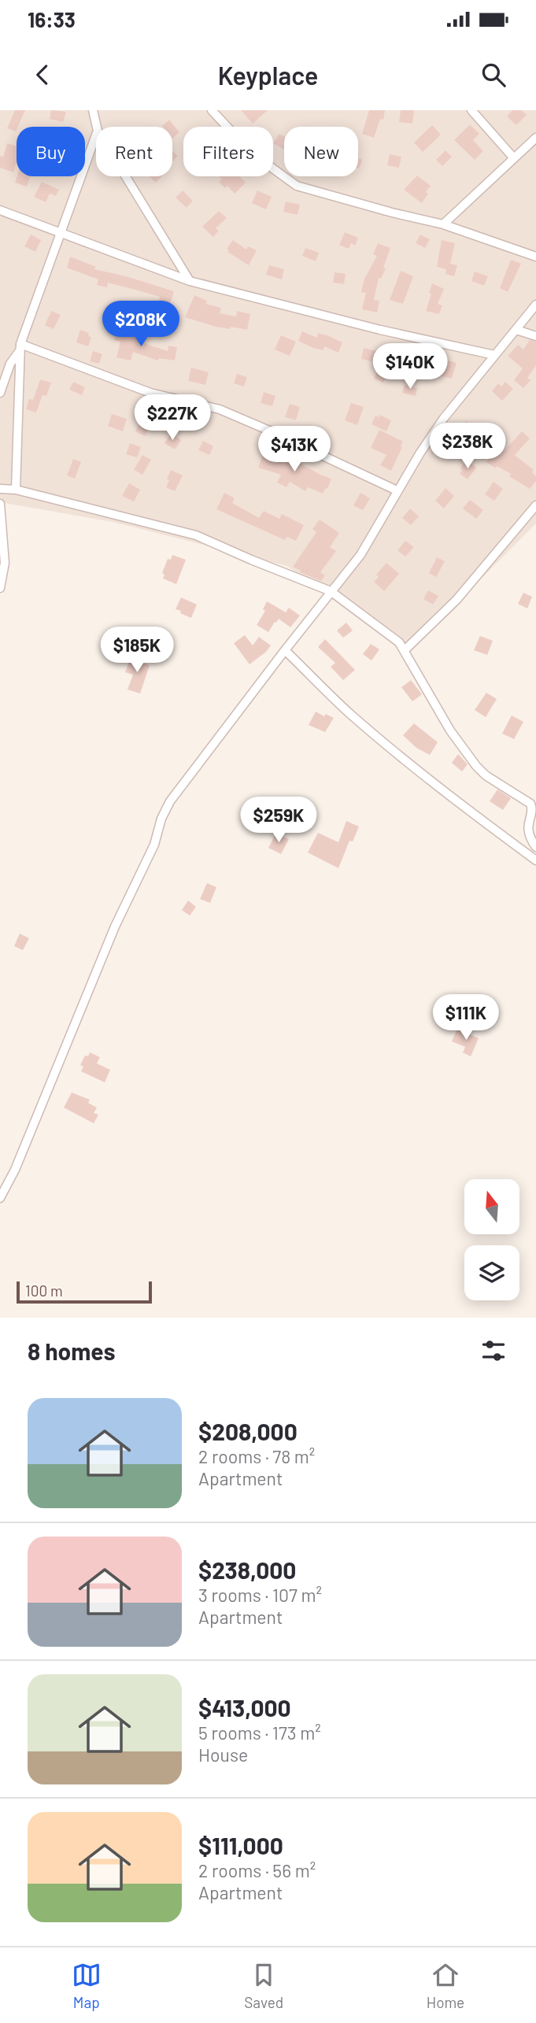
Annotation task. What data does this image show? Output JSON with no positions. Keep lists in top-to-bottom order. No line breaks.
{"scale_bar":"100 m","north":"top","page":{"status":"16:33","header":"Keyplace","chip":["Buy","Rent","Filters","New"],"price":["$208K","$140K","$227K","$238K","$413K","$185K","$259K","$111K"],"scale":"100 m","heading":"8 homes","list":[{"name":"$208,000","note":"2 rooms · 78 m² · Apartment"},{"name":"$238,000","note":"3 rooms · 107 m² · Apartment"},{"name":"$413,000","note":"5 rooms · 173 m² · House"},{"name":"$111,000","note":"2 rooms · 56 m² · Apartment"}],"tabs":["Map","Saved","Home"]}}
